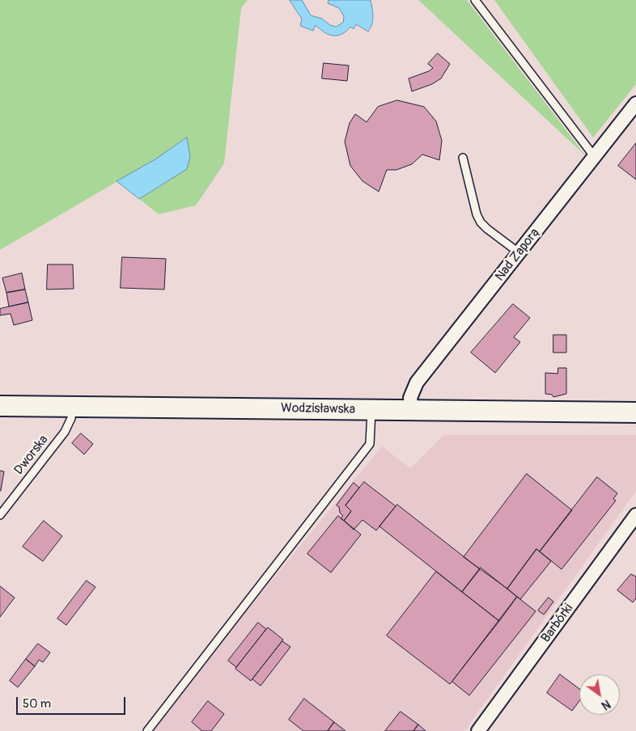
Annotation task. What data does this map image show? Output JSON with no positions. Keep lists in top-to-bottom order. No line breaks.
{"streets":{"main road":["Wodzisławska"],"street":["Nad Zaporą","Barbórki"],"lane":["Dworska"]},"crossings":[["Nad Zaporą","Wodzisławska"],["Wodzisławska","Dworska"]],"scale_bar":"50 m","north":"bottom right"}
